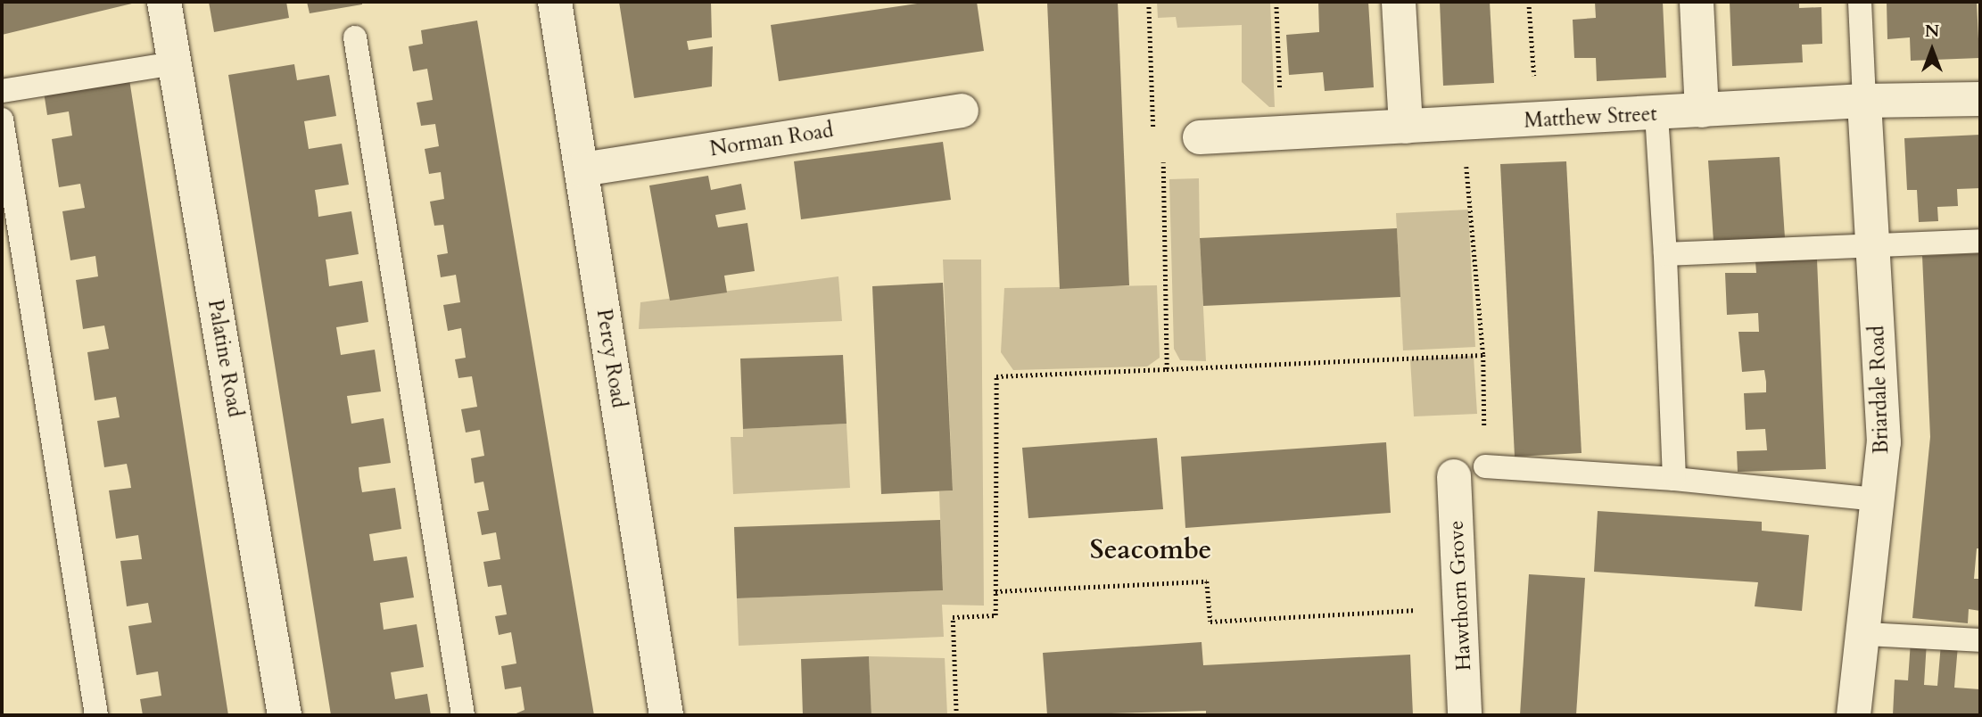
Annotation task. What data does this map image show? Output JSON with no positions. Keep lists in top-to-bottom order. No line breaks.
{"streets":{"street":["Matthew Street","Norman Road","Palatine Road","Percy Road","Briardale Road","Hawthorn Grove"]},"crossings":[["Matthew Street","Briardale Road"],["Norman Road","Percy Road"]],"districts":["Seacombe"],"north":"top"}
